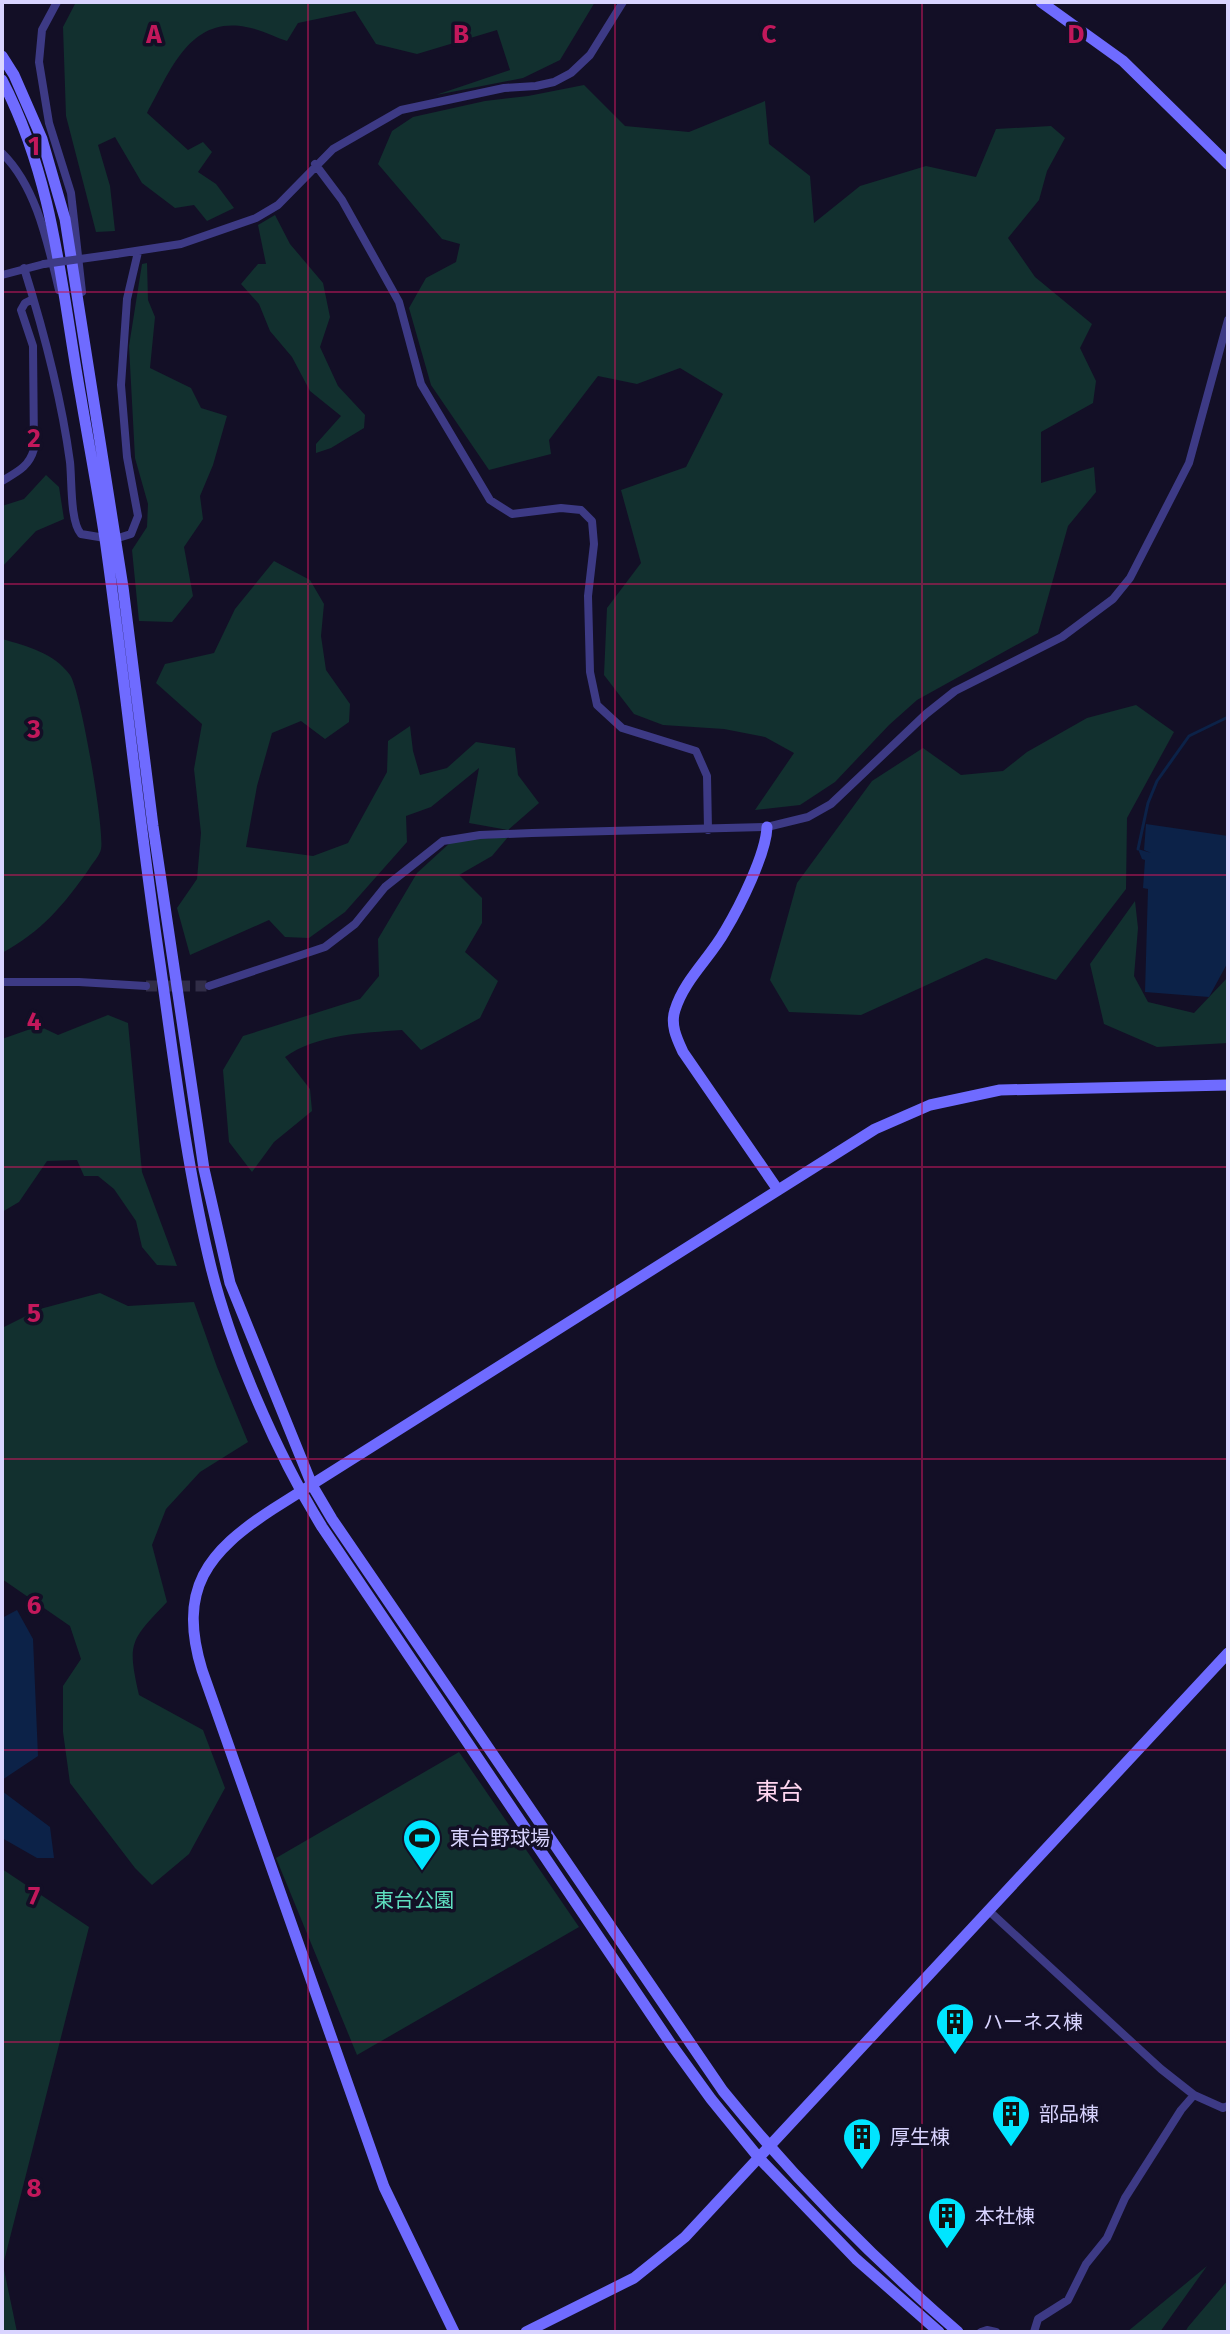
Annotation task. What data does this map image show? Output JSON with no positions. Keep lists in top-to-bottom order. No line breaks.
{"districts":["東台"],"parks":["東台公園"],"places":{"sports":["東台野球場"],"building":["ハーネス棟","部品棟","厚生棟","本社棟"]},"grid":{"columns":["A","B","C","D"],"rows":["1","2","3","4","5","6","7","8"]}}
